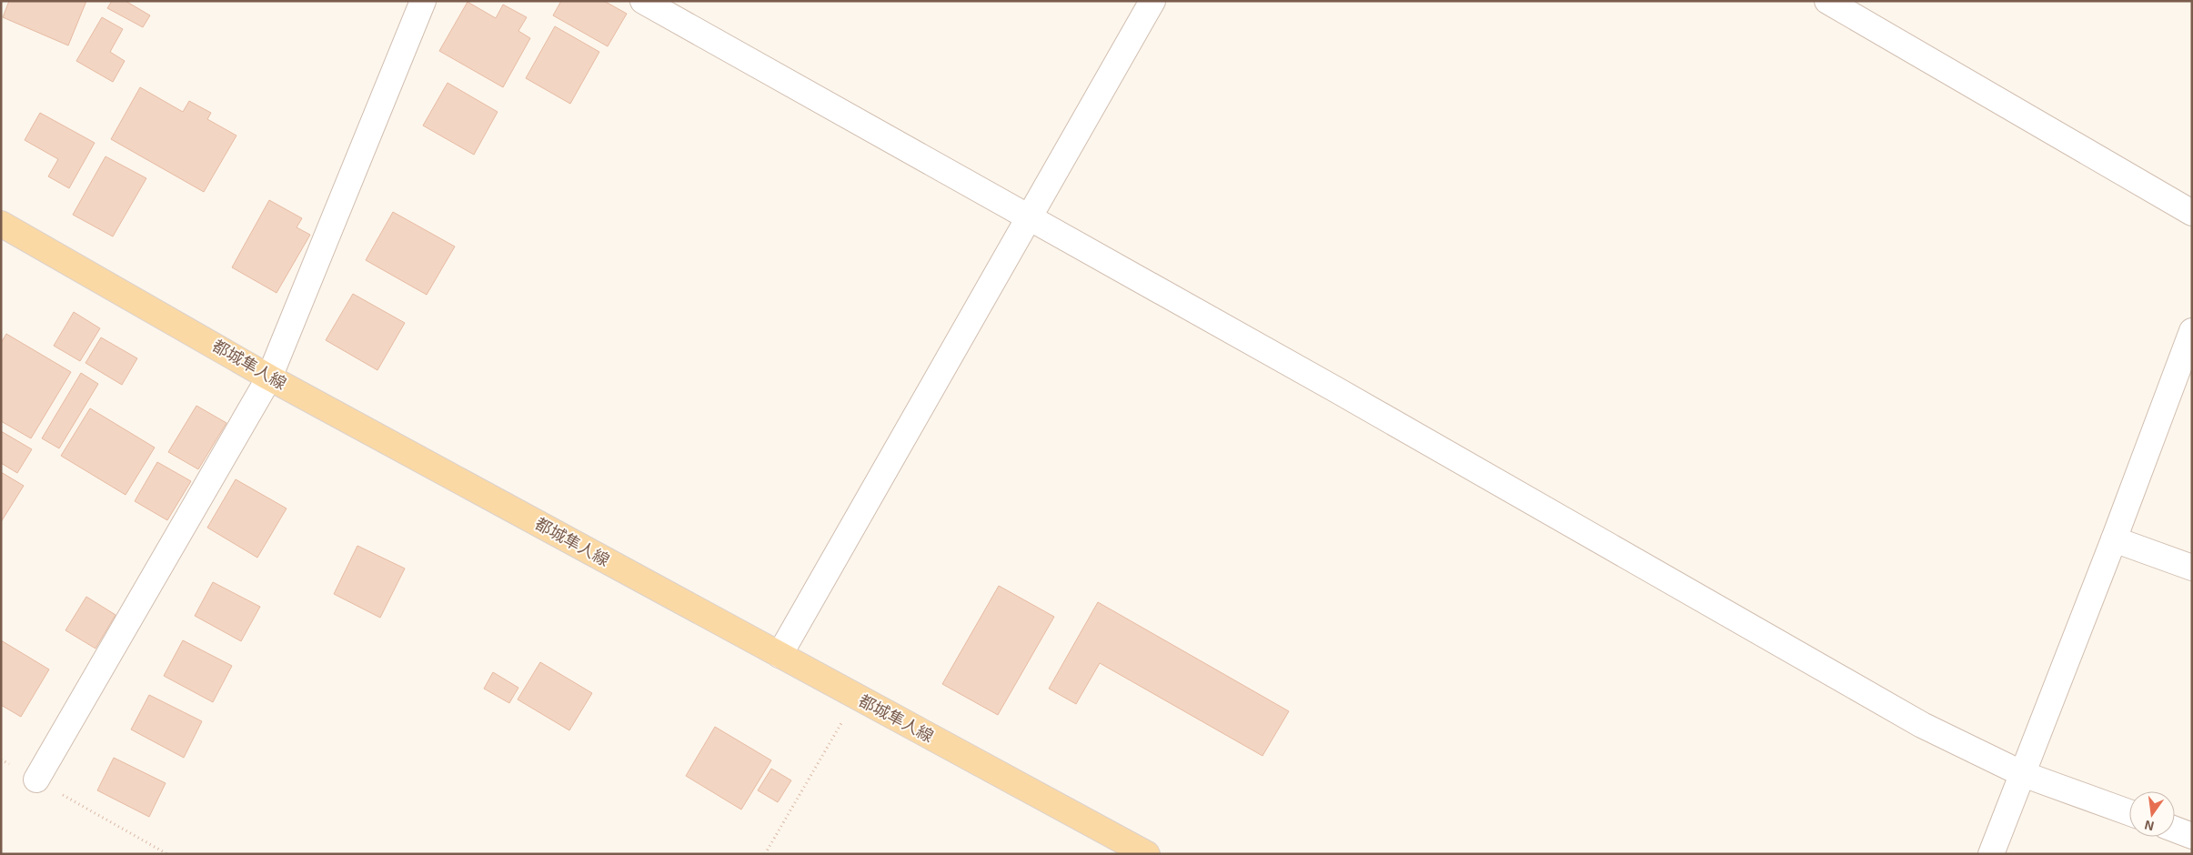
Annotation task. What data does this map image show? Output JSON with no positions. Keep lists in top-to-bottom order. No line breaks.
{"streets":{"main road":["都城隼人線"]},"north":"bottom"}
